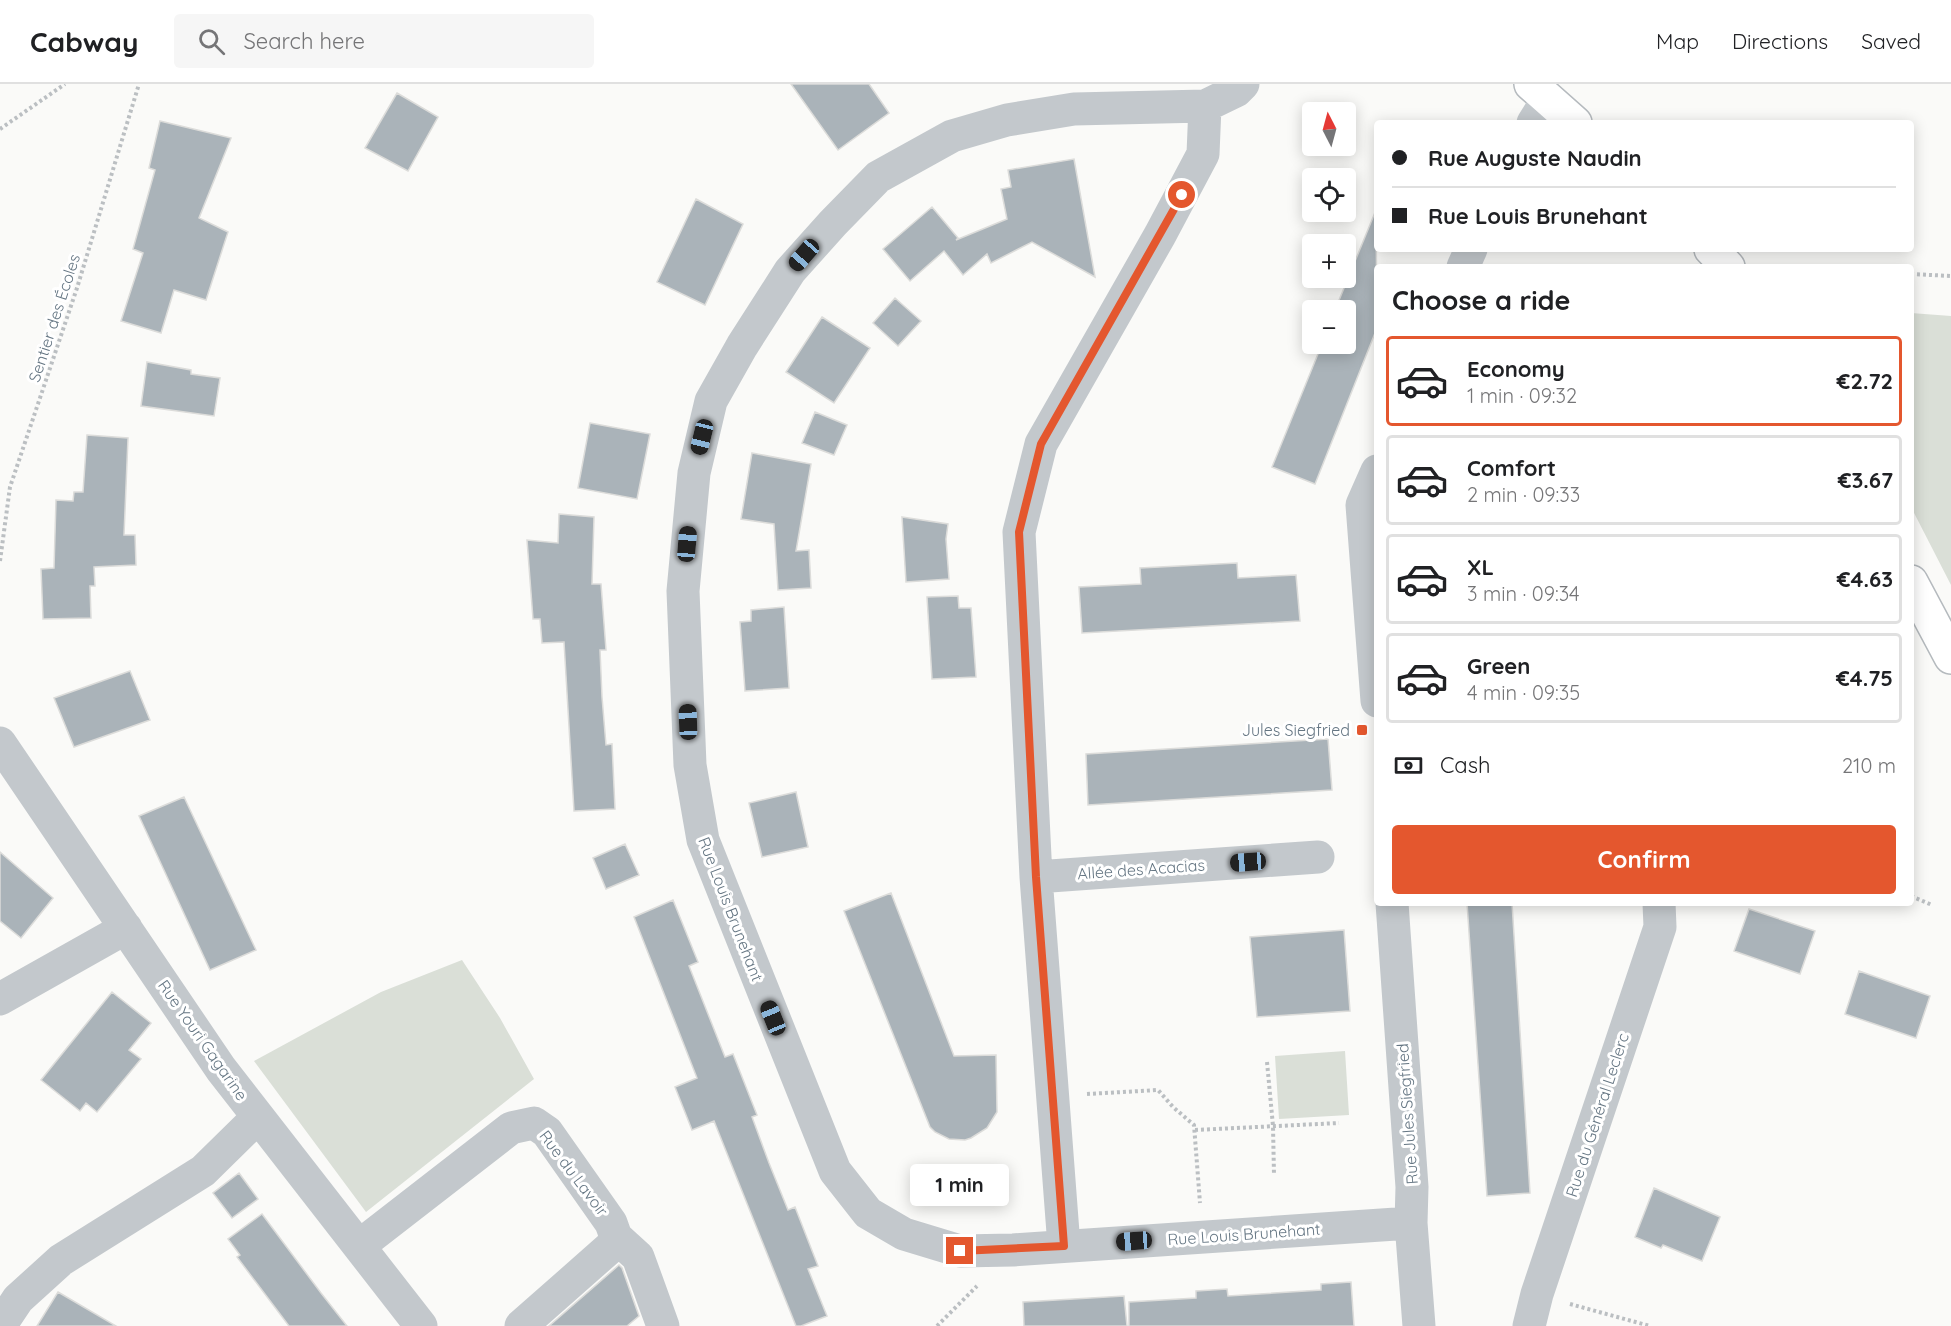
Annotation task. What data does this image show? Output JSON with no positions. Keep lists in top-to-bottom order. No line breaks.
{"streets":{"street":["Allée des Acacias","Rue Louis Brunehant","Rue Youri Gagarine","Rue Jules Siegfried","Rue du Général Leclerc","Rue du Lavoir"],"path":["Sentier des Écoles"]},"crossings":[["Rue Louis Brunehant","Rue Jules Siegfried"],["Rue Youri Gagarine","Rue du Lavoir"]],"places":{"transit":["Jules Siegfried"]},"north":"top","page":{"header":"Cabway","search":"Search here","nav":["Map","Directions","Saved"],"map_buttons":["+","−"],"banner":["Rue Auguste Naudin","Rue Louis Brunehant"],"heading":"Choose a ride","list":[{"name":"Economy","note":"1 min · 09:32","value":"€2.72"},{"name":"Comfort","note":"2 min · 09:33","value":"€3.67"},{"name":"XL","note":"3 min · 09:34","value":"€4.63"},{"name":"Green","note":"4 min · 09:35","value":"€4.75"}],"pay":["Cash","210 m"],"buttons":"Confirm","bubble":"1 min"}}
